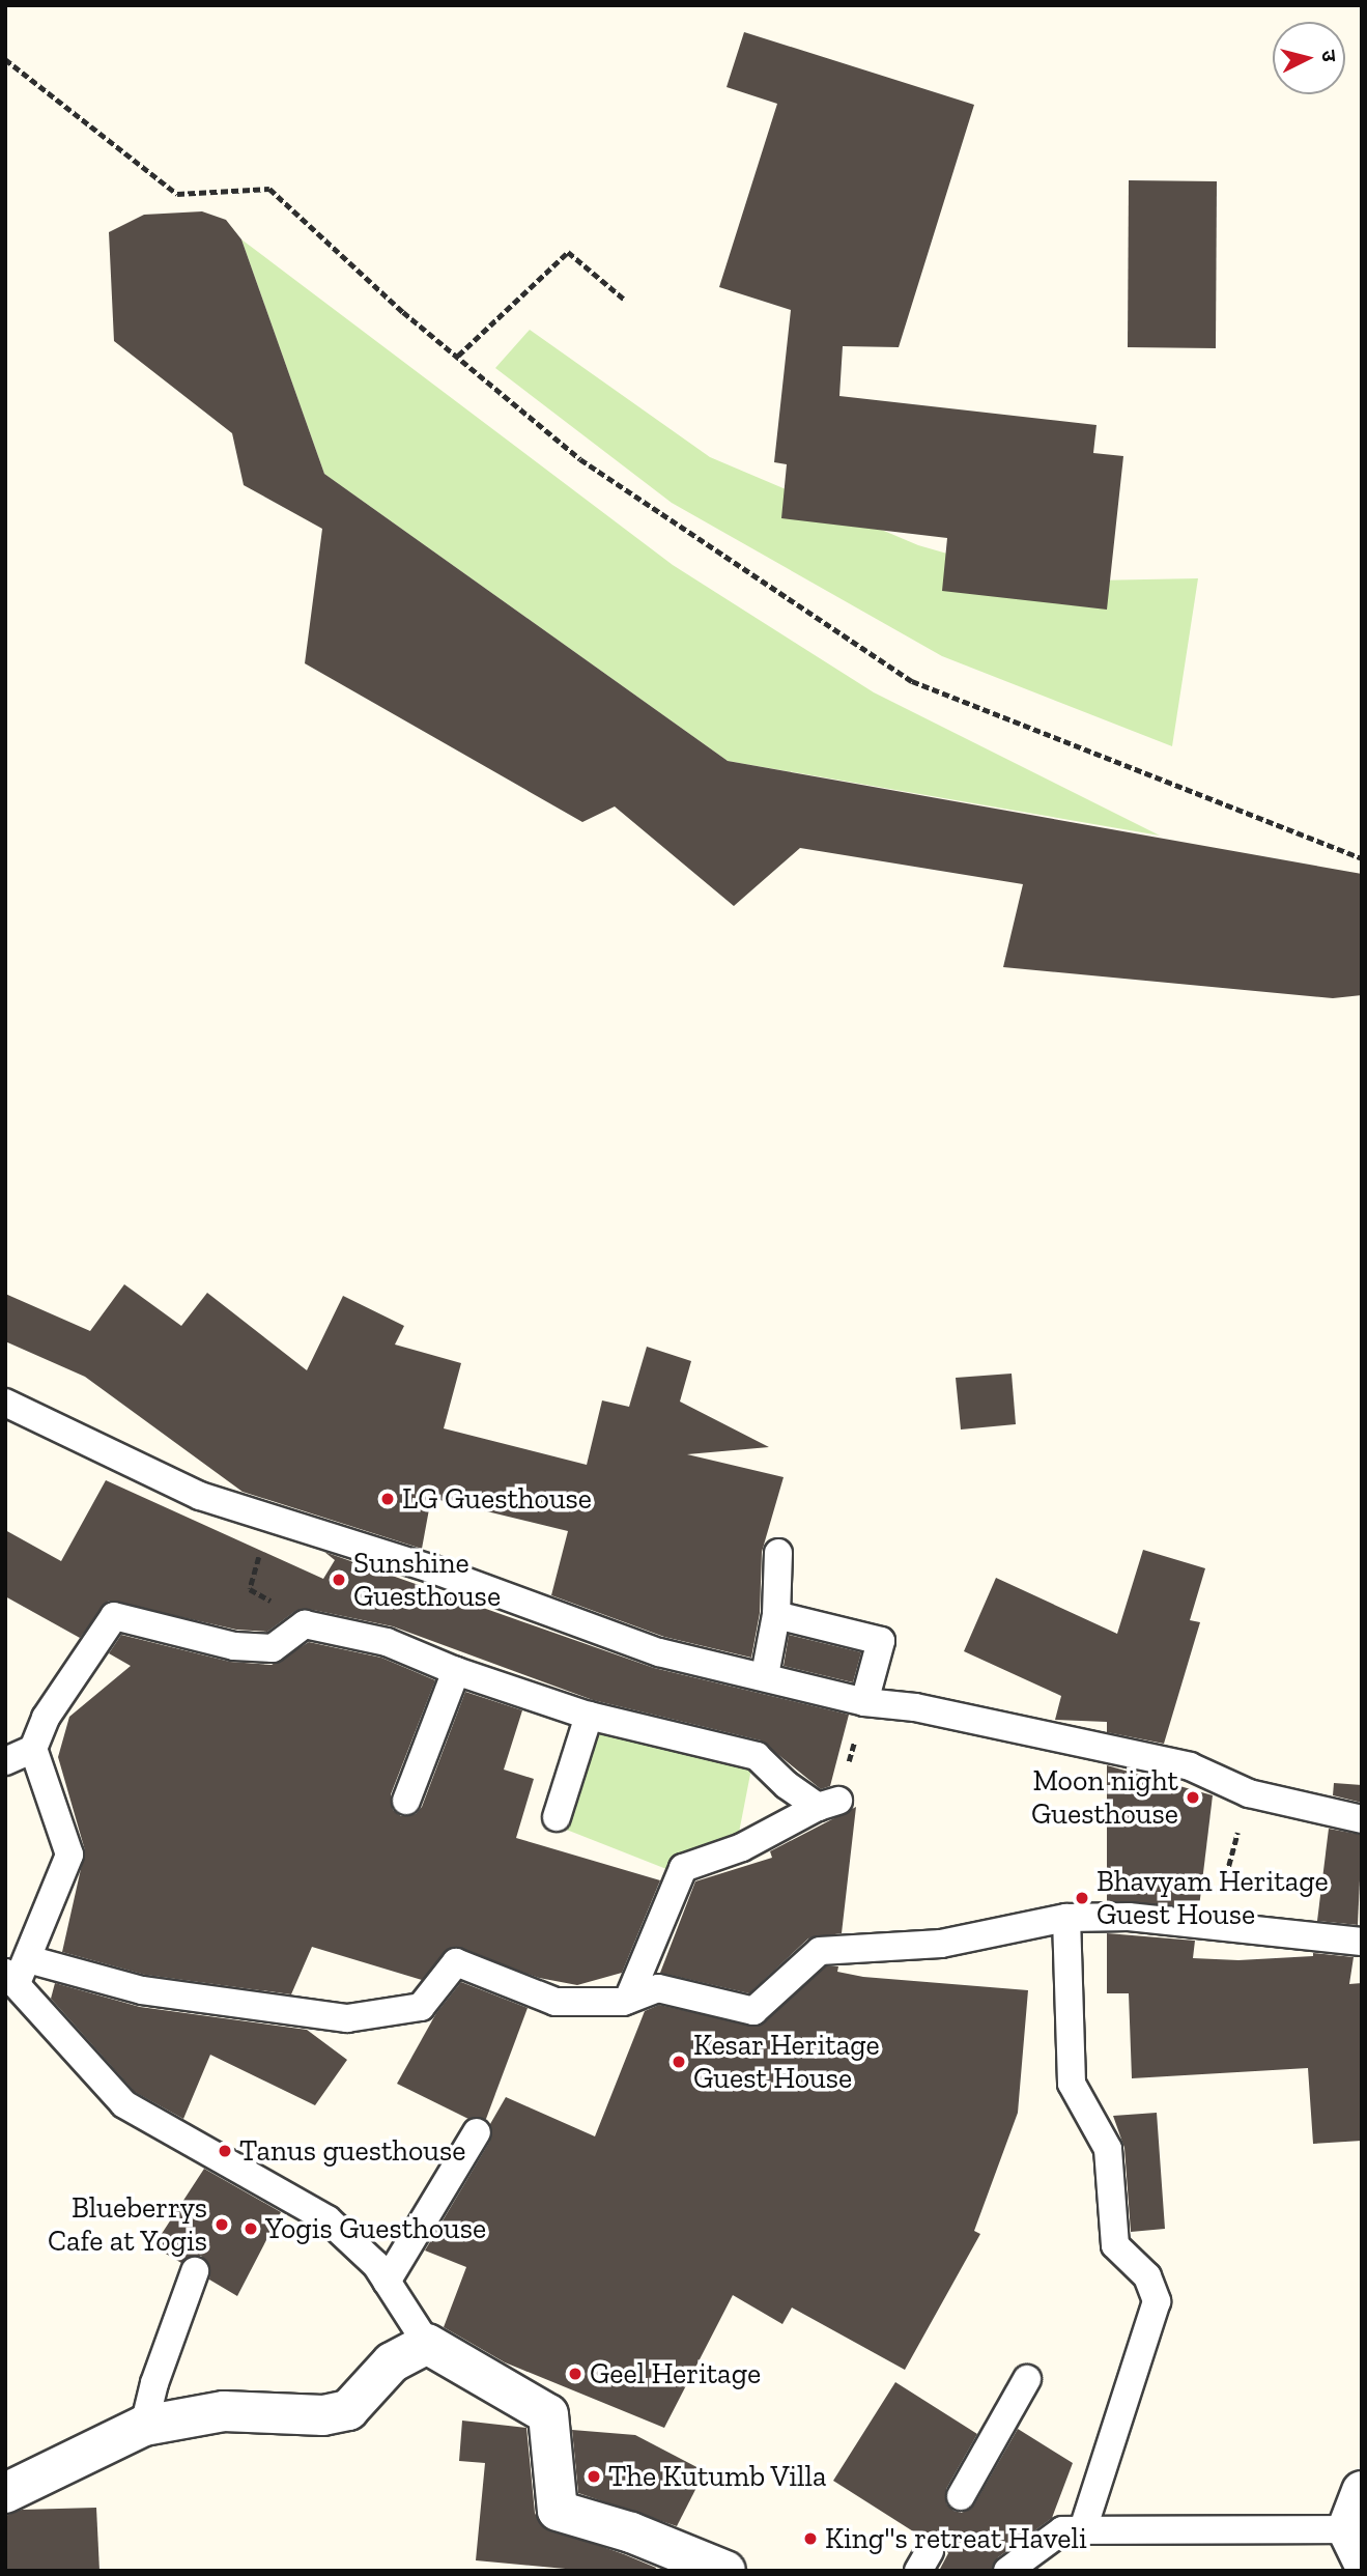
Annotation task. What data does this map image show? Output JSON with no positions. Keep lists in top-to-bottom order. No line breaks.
{"places":["LG Guesthouse","Sunshine Guesthouse","Moon night Guesthouse","Bhavyam Heritage Guest House","Kesar Heritage Guest House","Tanus guesthouse","Blueberrys Cafe at Yogis","Yogis Guesthouse","Geel Heritage","The Kutumb Villa","King\"s retreat Haveli"],"north":"right"}
